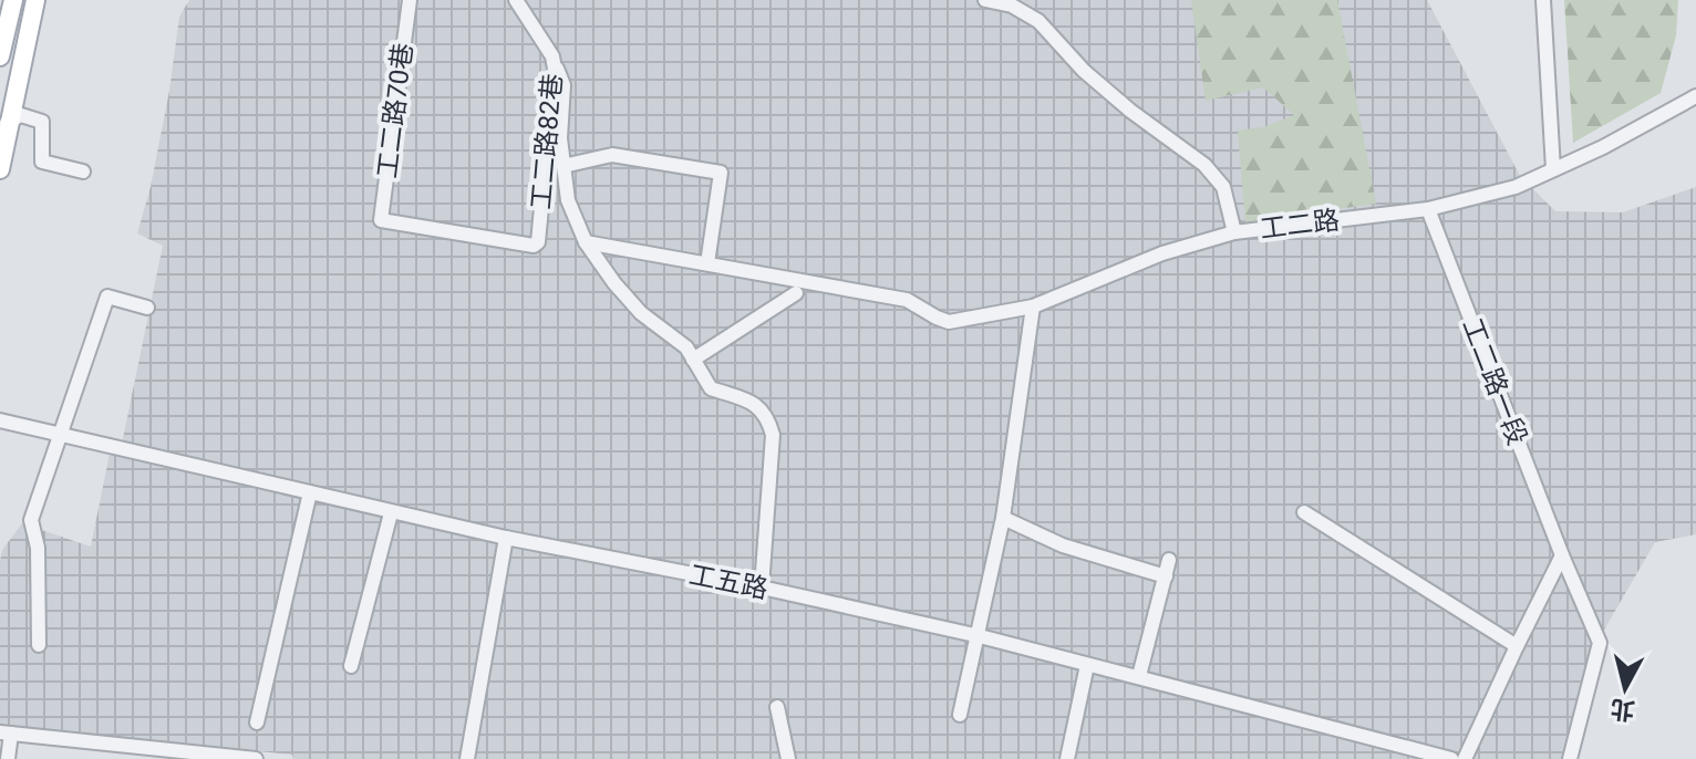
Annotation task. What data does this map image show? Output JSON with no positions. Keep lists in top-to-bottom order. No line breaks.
{"streets":{"street":["工二路70巷","工二路82巷","工二路","工二路一段","工五路"]},"crossings":[["工二路70巷","工二路82巷"],["工二路","工二路一段"]],"north":"bottom"}
